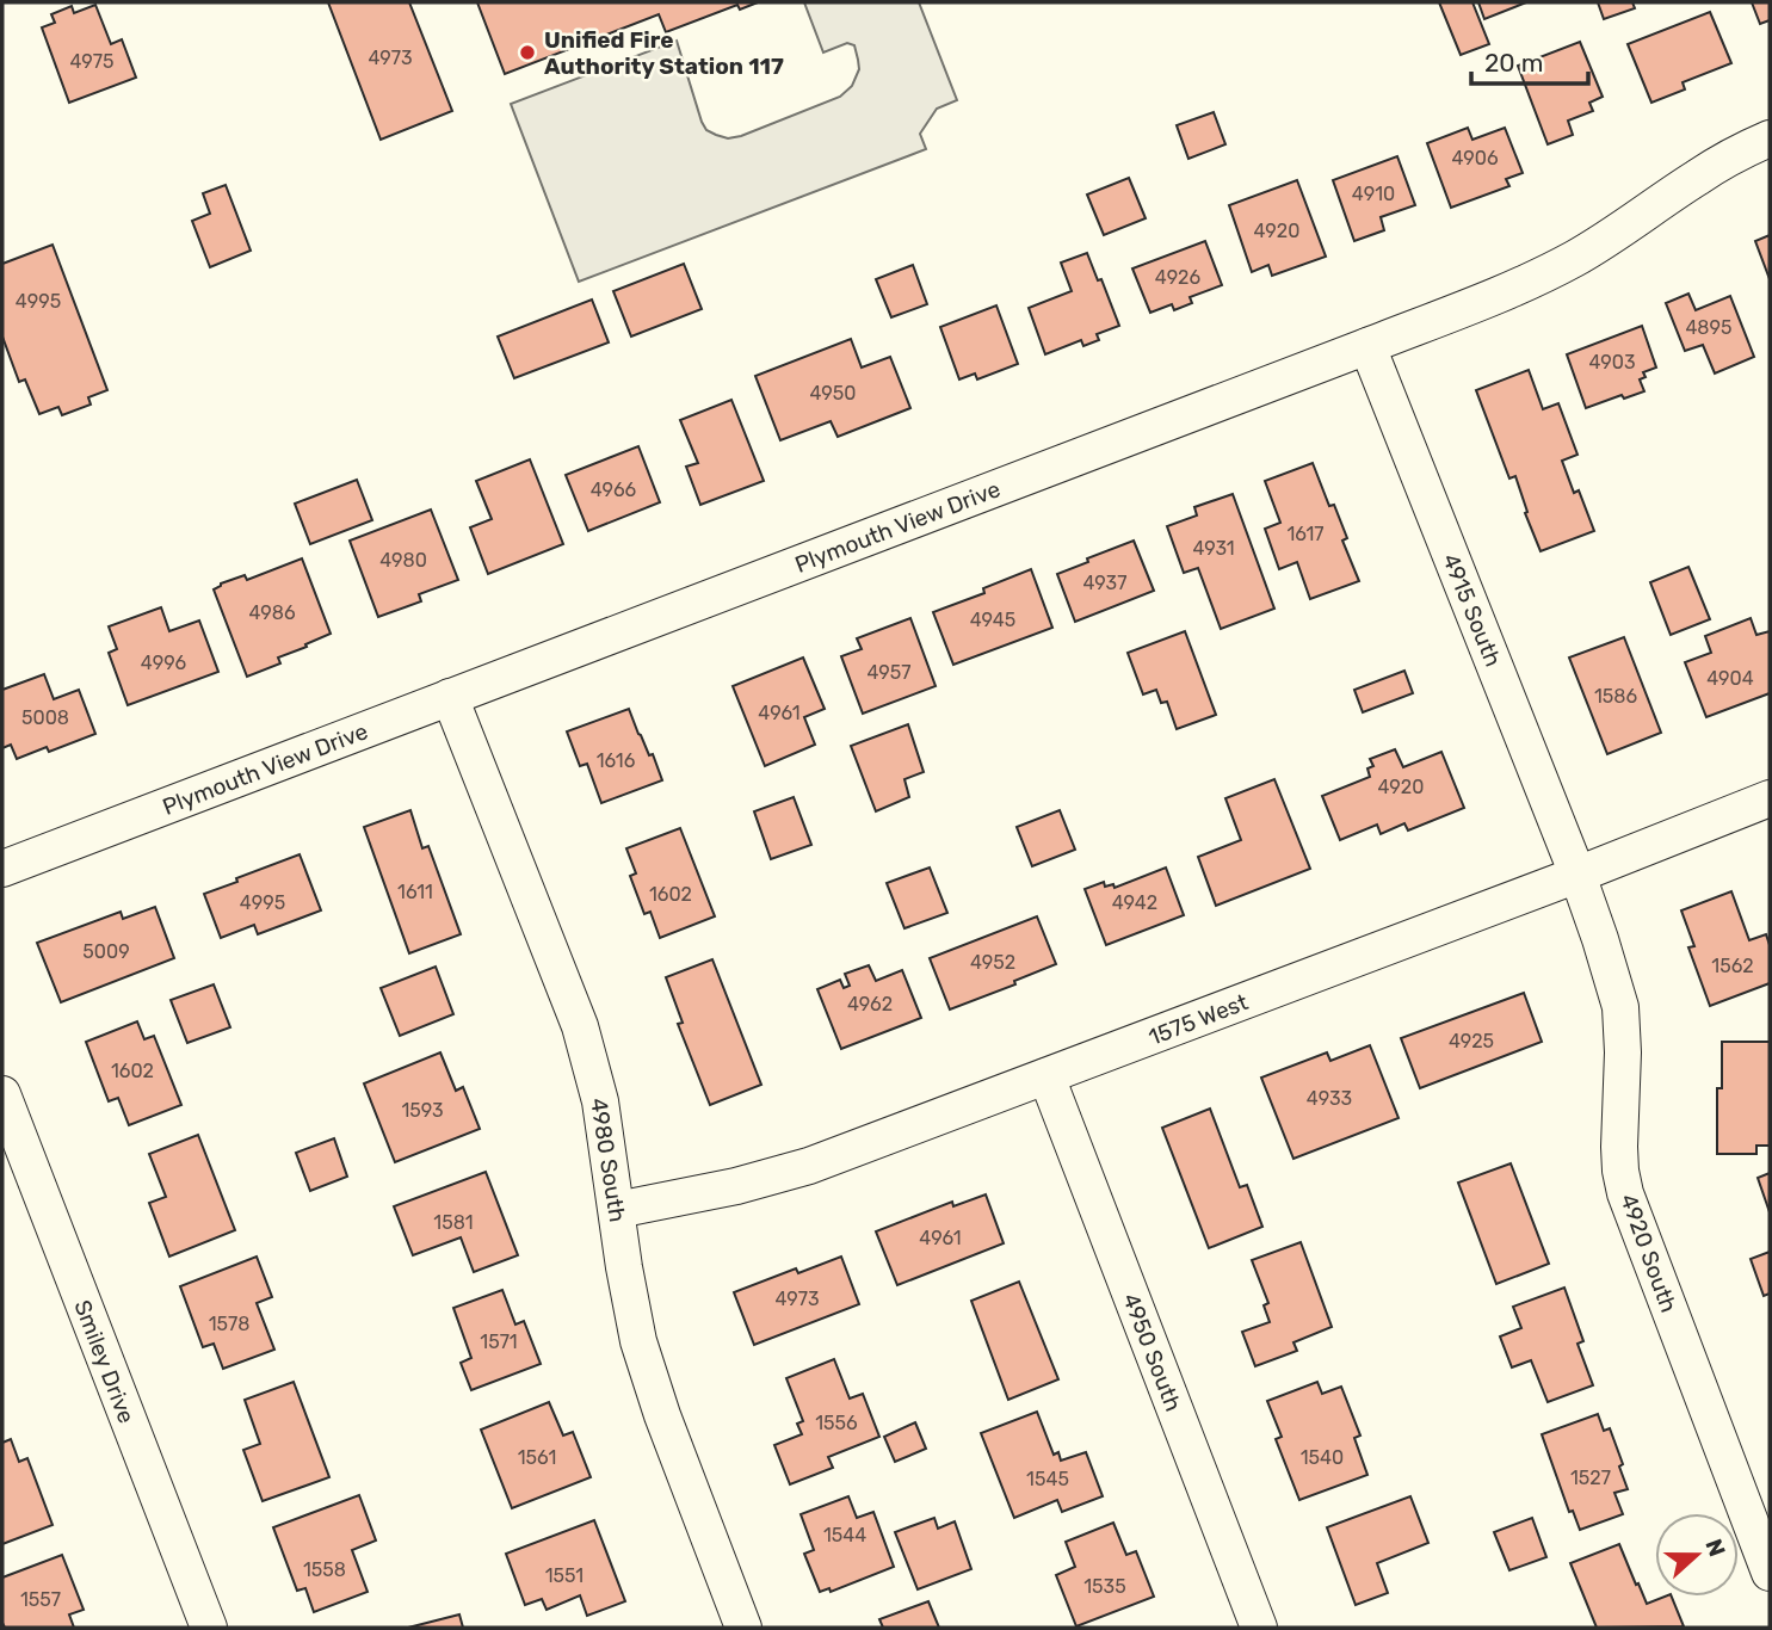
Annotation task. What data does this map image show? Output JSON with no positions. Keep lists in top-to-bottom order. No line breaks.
{"streets":{"street":["Plymouth View Drive","4915 South","1575 West","4980 South","4920 South","4950 South","Smiley Drive"]},"crossings":[["Plymouth View Drive","4915 South"],["Plymouth View Drive","4980 South"],["4915 South","1575 West"],["4915 South","4920 South"],["1575 West","4980 South"],["1575 West","4920 South"],["1575 West","4950 South"]],"places":["Unified Fire Authority Station 117"],"house_numbers":["4973","4975","4906","4910","4920","4926","4995","4895","4903","4950","4966","1617","4931","4980","4937","4986","4945","4996","4957","4904","1586","4961","5008","1616","4920","1611","1602","4995","4942","5009","4952","1562","4962","4925","1602","4933","1593","1581","4961","4973","1578","1571","1556","1561","1540","1527","1545","1544","1558","1551","1535","1557"],"scale_bar":"20 m","north":"right"}
